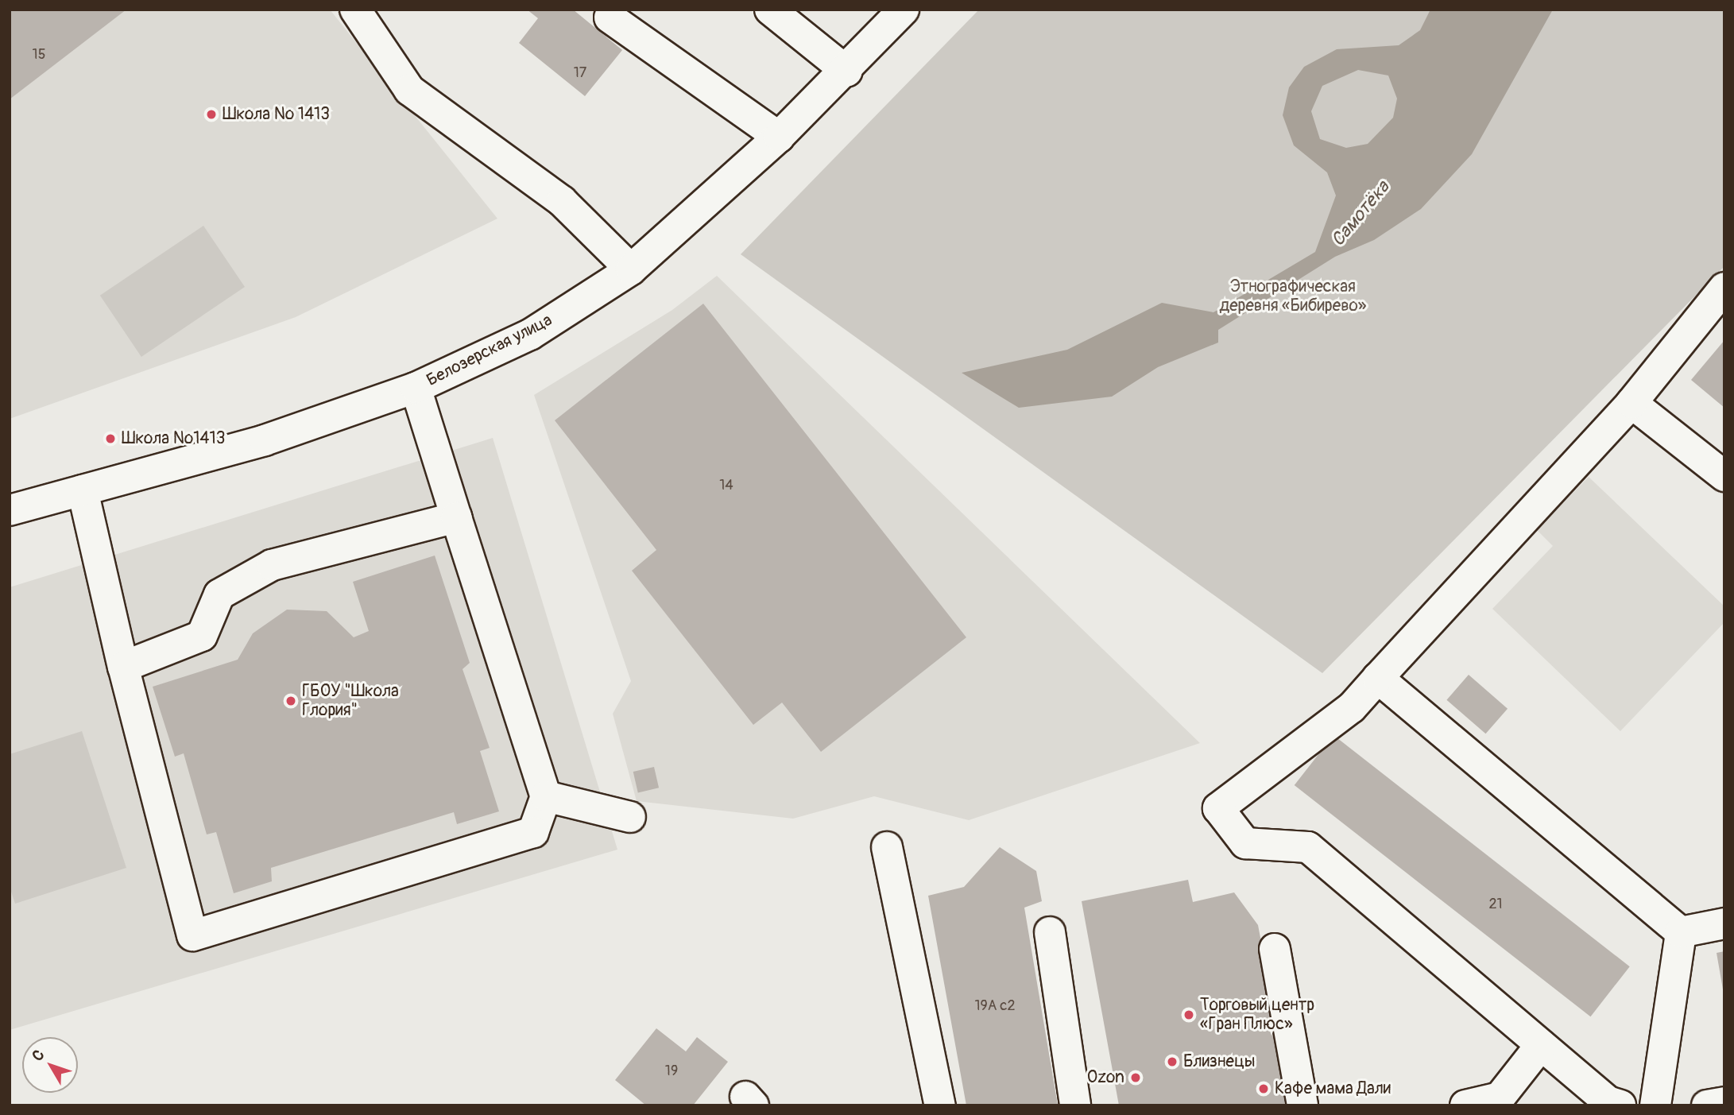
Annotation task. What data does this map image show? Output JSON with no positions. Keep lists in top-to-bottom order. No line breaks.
{"streets":{"street":["Белозерская улица"]},"water":["Самотёка"],"parks":["Этнографическая деревня «Бибирево»"],"places":["Школа № 1413","Школа №1413","ГБОУ \"Школа Глория\"","Торговый центр «Гран Плюс»","Близнецы","Ozon","Кафе мама Дали"],"house_numbers":["15","17","14","21","19А с2","19"],"north":"top left"}
